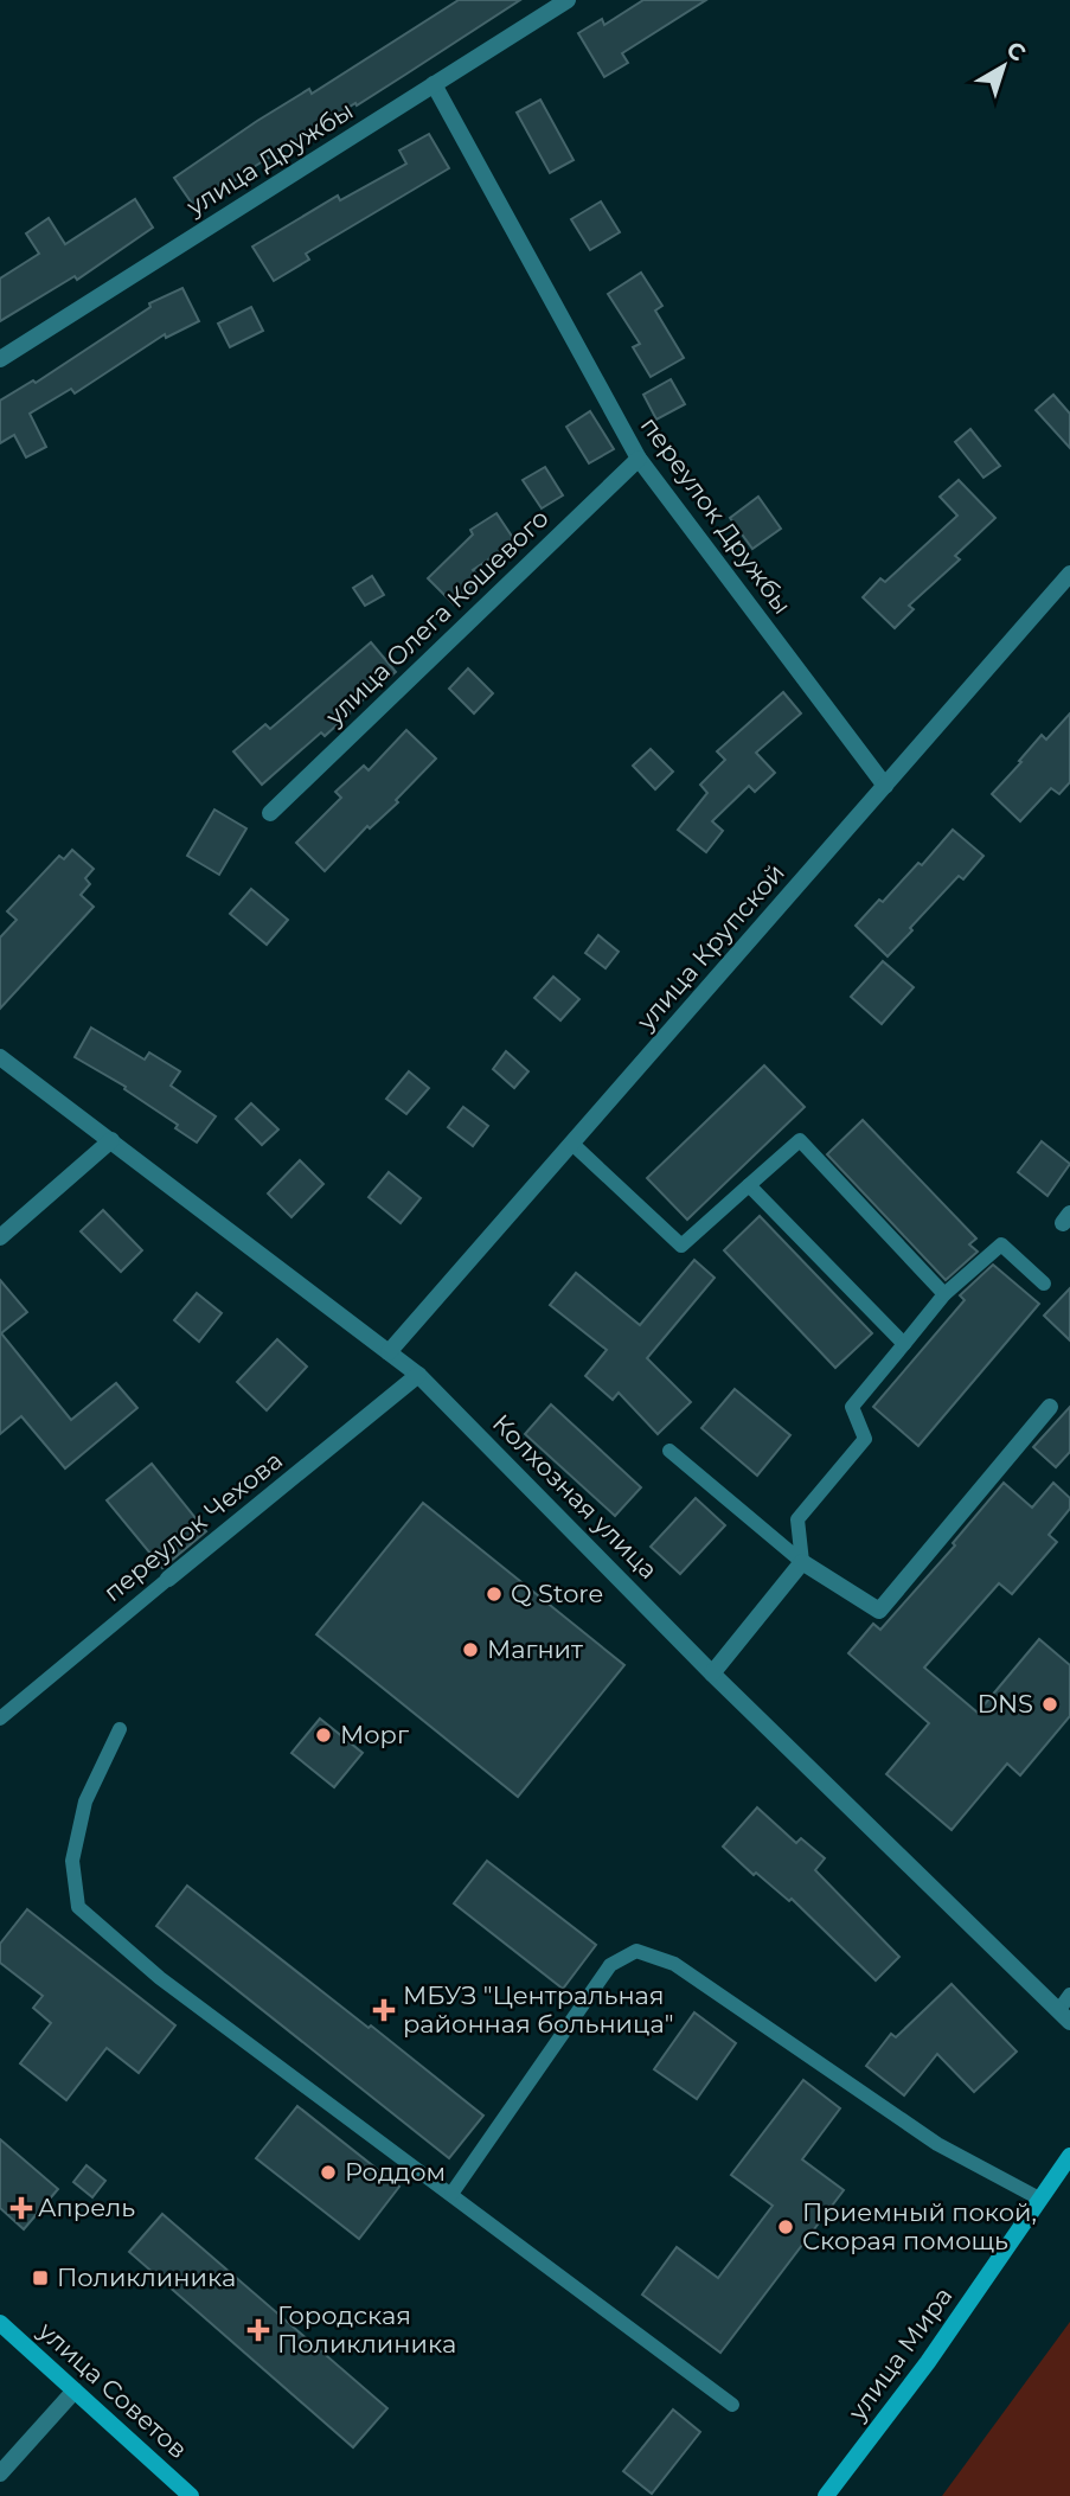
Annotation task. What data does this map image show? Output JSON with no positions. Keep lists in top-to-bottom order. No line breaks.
{"streets":{"main road":["улица Мира","улица Советов"],"street":["улица Дружбы","переулок Дружбы","улица Олега Кошевого","улица Крупской","Колхозная улица","переулок Чехова"]},"crossings":[["улица Дружбы","переулок Дружбы"],["переулок Дружбы","улица Олега Кошевого"],["переулок Дружбы","улица Крупской"],["улица Крупской","Колхозная улица"],["Колхозная улица","переулок Чехова"]],"places":{"other":["Q Store","Магнит","DNS","Морг","Роддом","Приемный покой, Скорая помощь"],"health":["МБУЗ \"Центральная районная больница\"","Апрель","Городская Поликлиника"],"transit":["Поликлиника"]},"north":"top right"}
